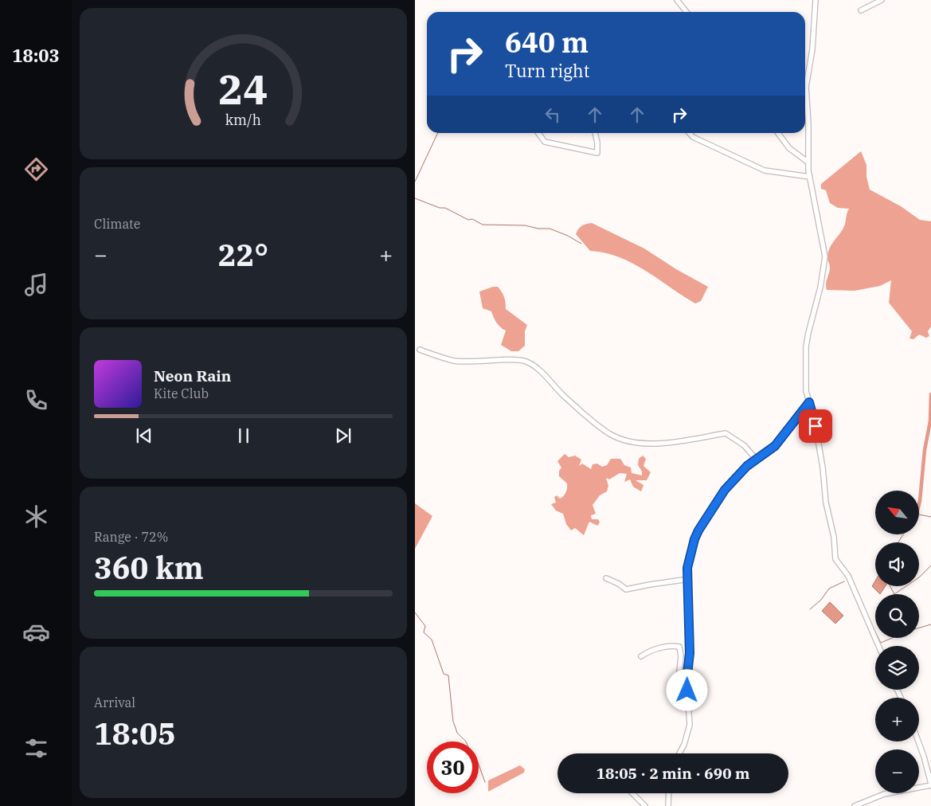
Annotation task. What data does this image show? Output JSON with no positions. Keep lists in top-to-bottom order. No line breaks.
{"north":"top left","page":{"tabs":"18:03","turn":["640 m","Turn right"],"tile":["Climate",["Range · 72%","360 km"],["Arrival","18:05"]],"heat":["−","22°","+"],"song":["Neon Rain","Kite Club"],"map_buttons":["+","−"],"limit":"30","trip":"18:05 · 2 min · 690 m","gauge":["24","km/h"]}}
